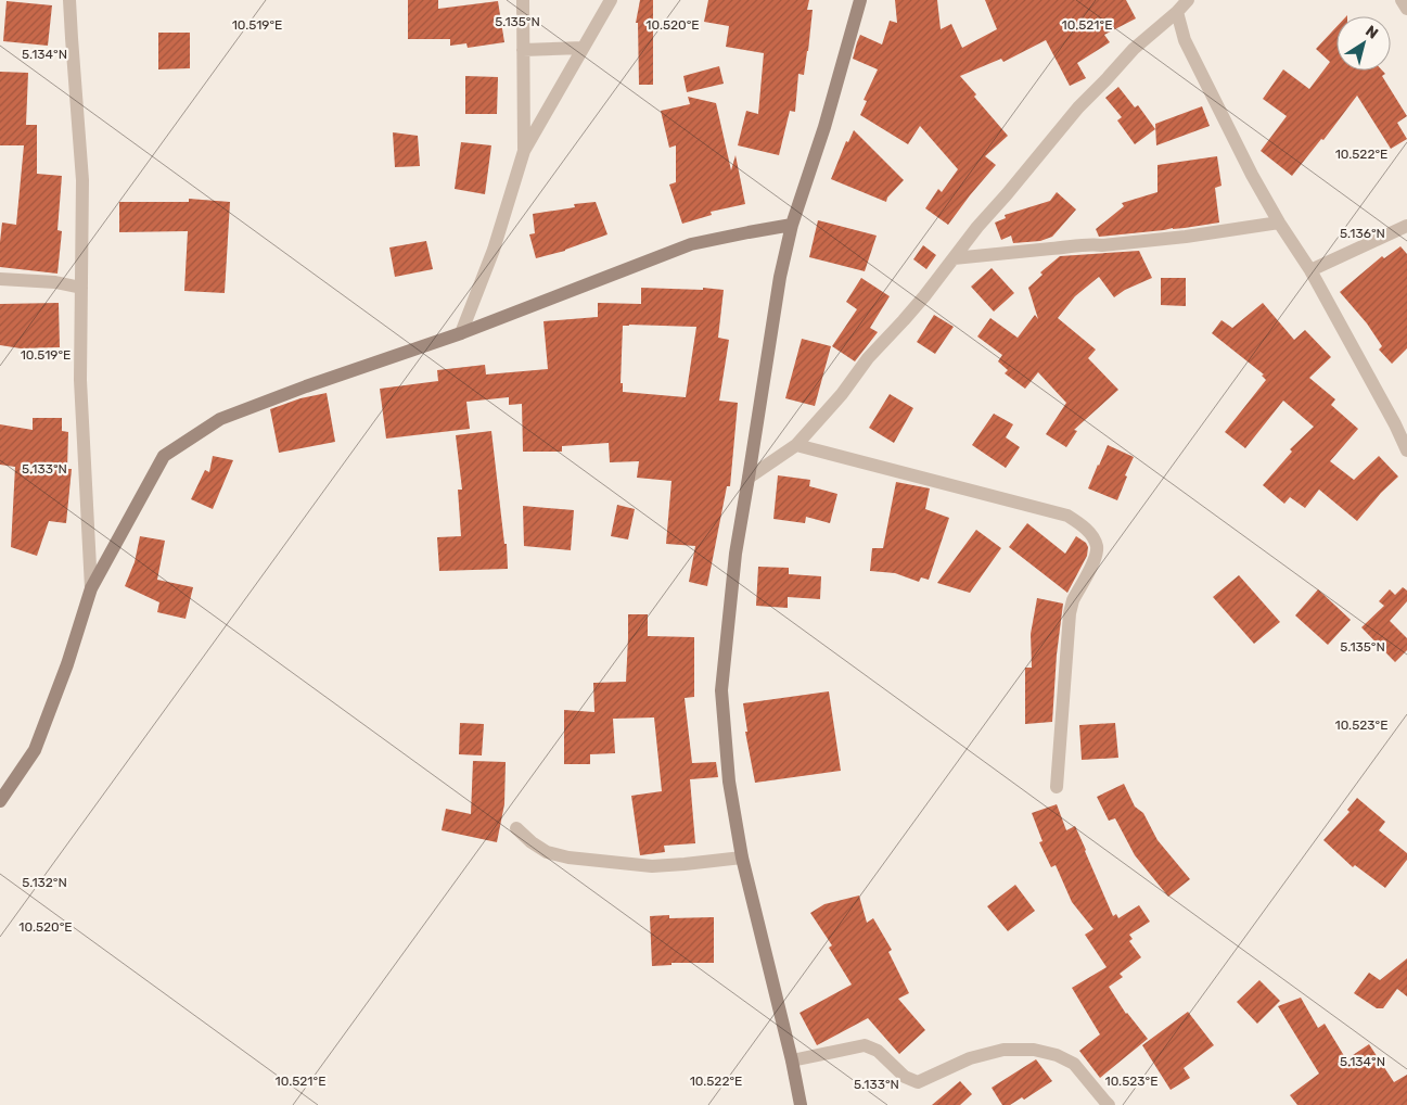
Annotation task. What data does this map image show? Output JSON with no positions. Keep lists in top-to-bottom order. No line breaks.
{"north":"top right","coordinates":["5.135°N","10.519°E","10.520°E","10.521°E","5.134°N","10.522°E","5.136°N","5.133°N","10.523°E","5.132°N"]}
